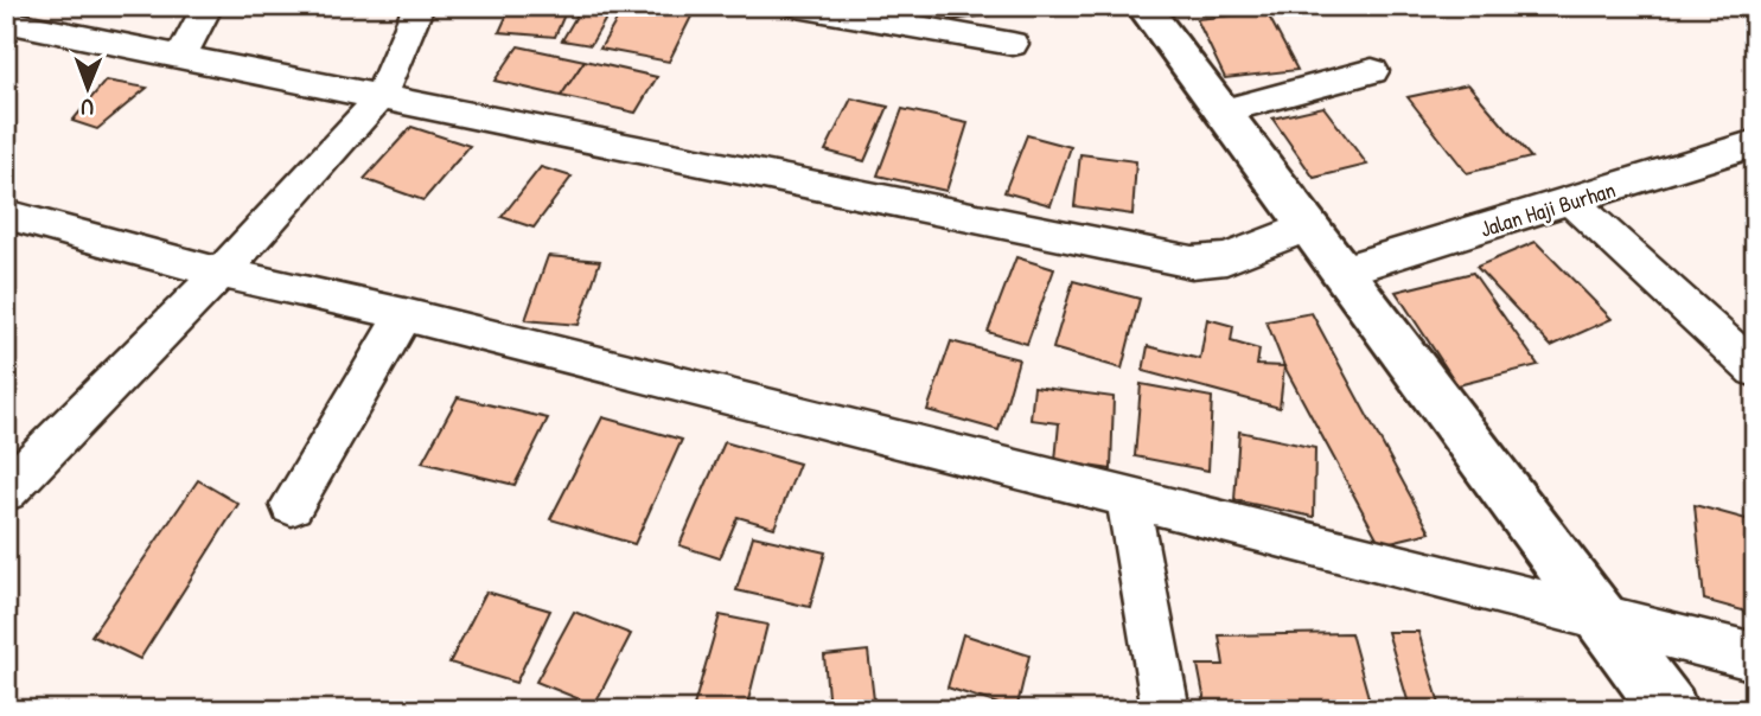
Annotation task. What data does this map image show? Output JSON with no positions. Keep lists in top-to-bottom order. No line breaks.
{"streets":{"street":["Jalan Haji Burhan"]},"north":"bottom"}
